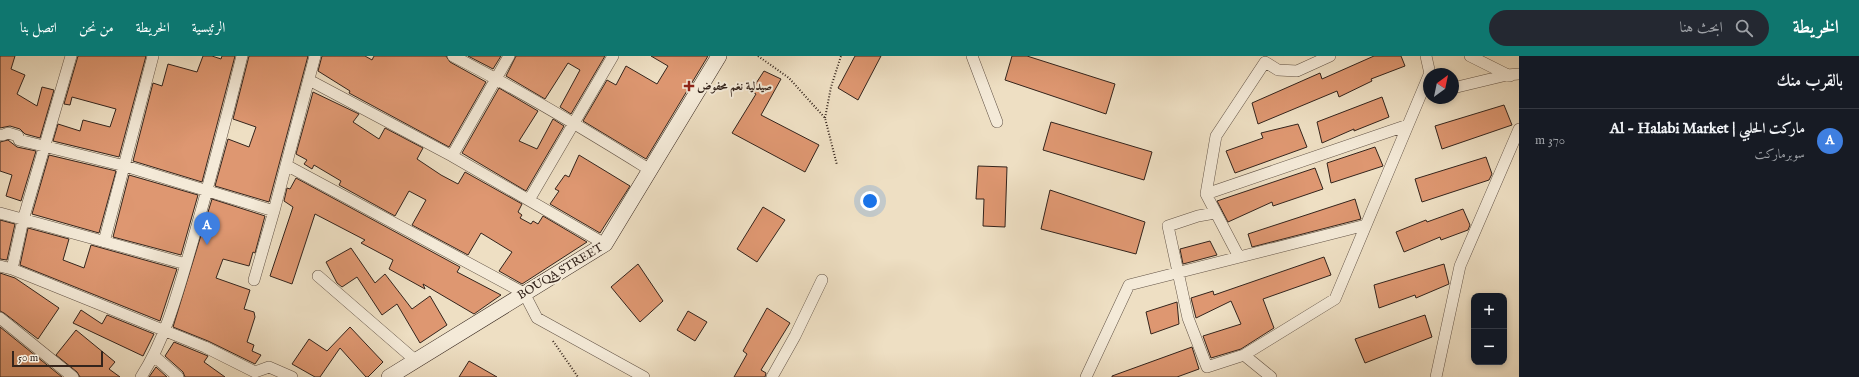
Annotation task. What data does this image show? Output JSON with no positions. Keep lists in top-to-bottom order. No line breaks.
{"streets":{"street":["BOUQA STREET"]},"places":{"health":["صيدلية نغم محفوض"]},"scale_bar":"50 m","north":"top right","page":{"header":"الخريطة","search":"ابحث هنا","nav":["الرئيسية","الخريطة","من نحن","اتصل بنا"],"heading":"بالقرب منك","list":[{"mark":"A","name":"ماركت الحلبي | Al - Halabi Market","note":"سوبرماركت","value":"370 m"}],"pins":"A","map_buttons":["+","−"],"scale":"50 m"}}
